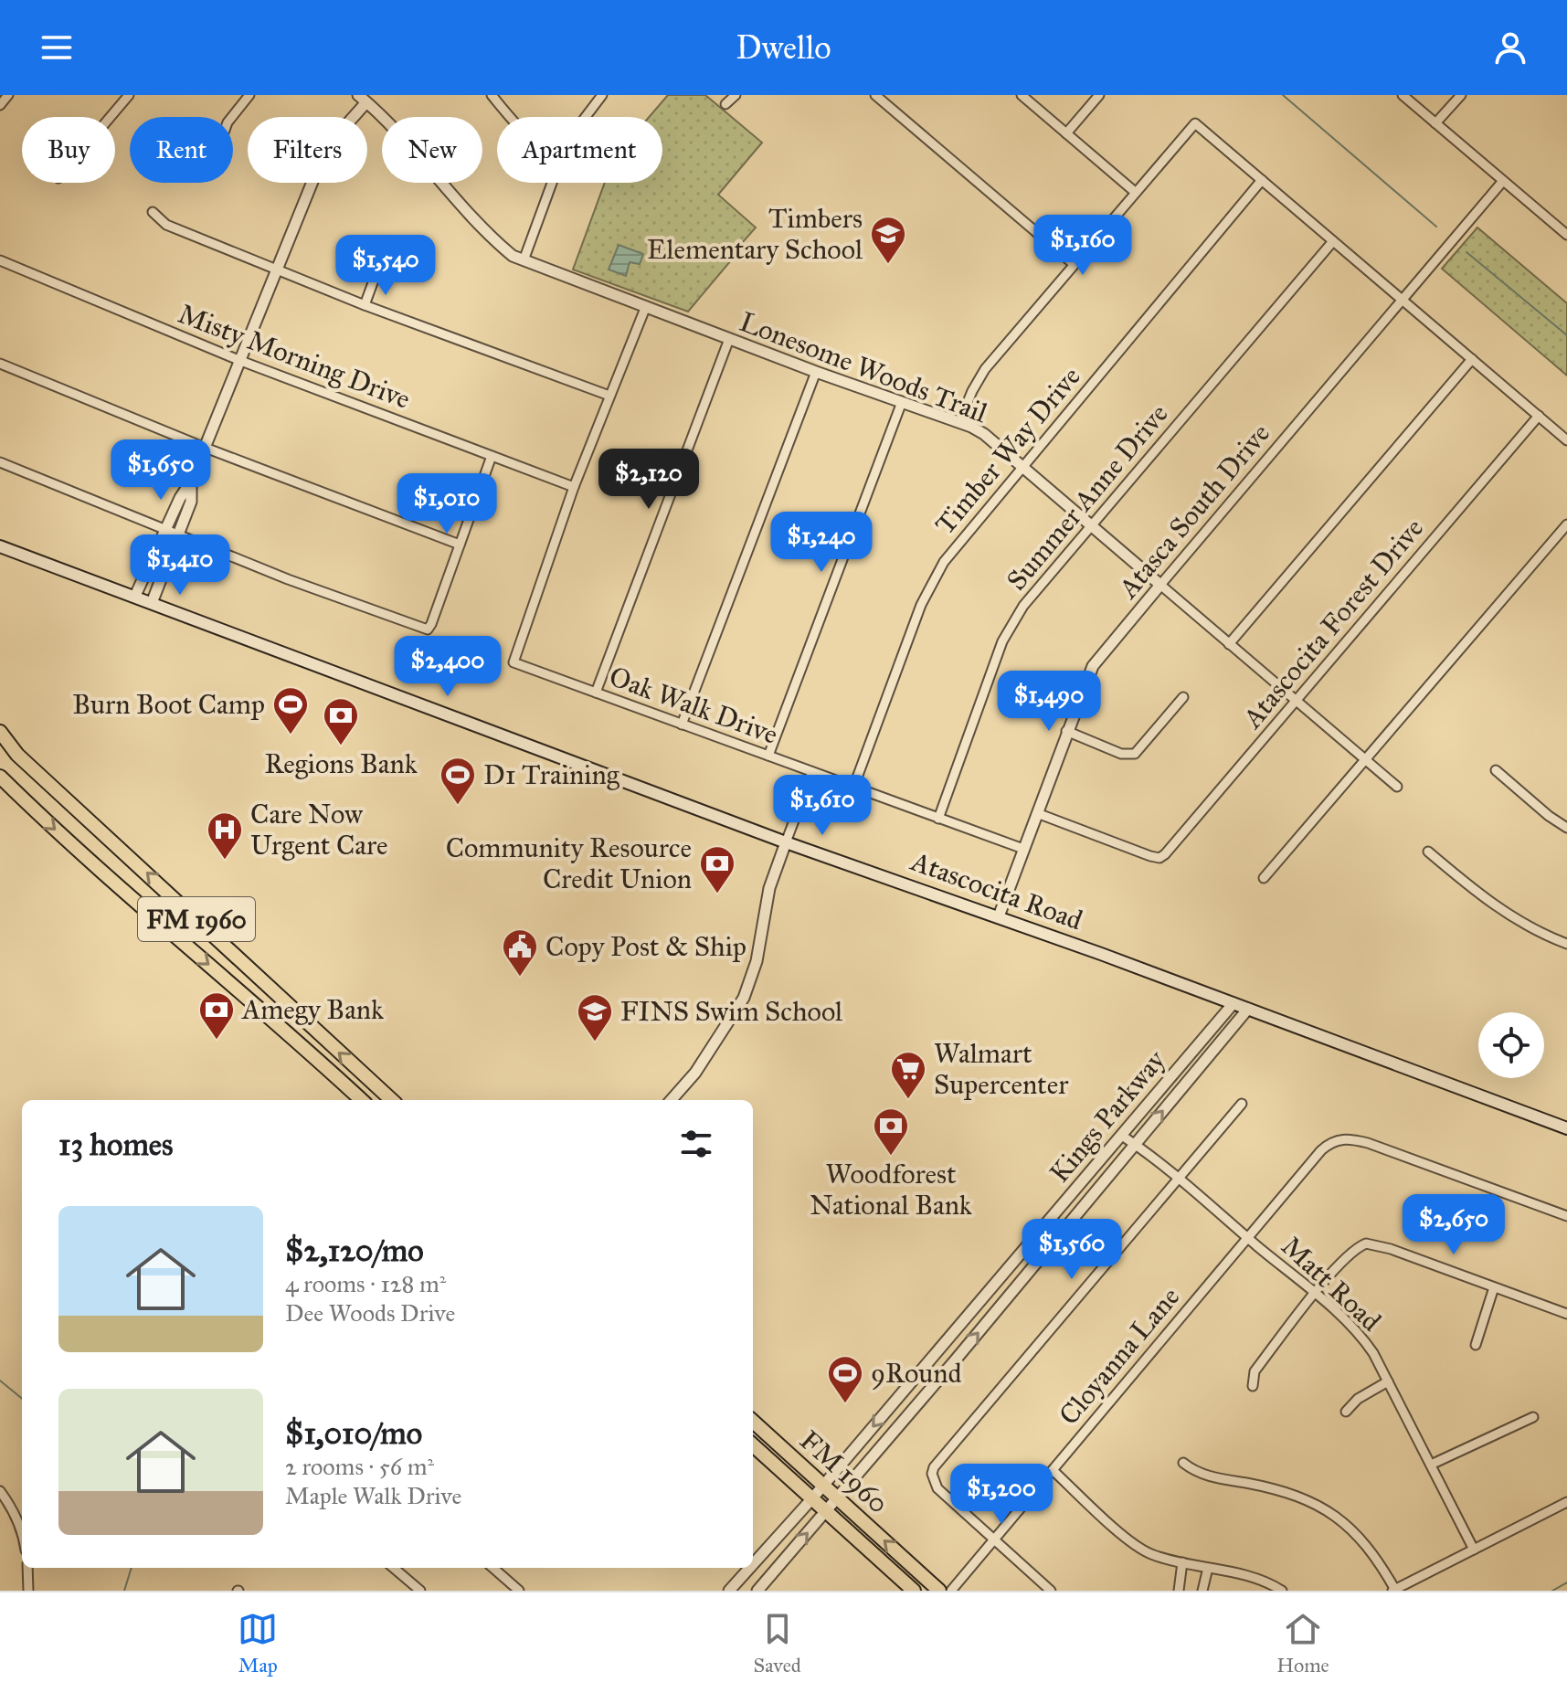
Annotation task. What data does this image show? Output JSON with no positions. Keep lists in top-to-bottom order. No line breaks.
{"streets":{"main road":["Atascocita Road","FM 1960"],"street":["Misty Morning Drive","Lonesome Woods Trail","Timber Way Drive","Summer Anne Drive","Atasca South Drive","Atascocita Forest Drive","Oak Walk Drive","Kings Parkway","Matt Road","Cloyanna Lane"]},"crossings":[["Misty Morning Drive","Oak Walk Drive"],["Lonesome Woods Trail","Timber Way Drive"],["Lonesome Woods Trail","Summer Anne Drive"],["Lonesome Woods Trail","Atasca South Drive"],["Lonesome Woods Trail","Atascocita Forest Drive"],["Timber Way Drive","Oak Walk Drive"],["Summer Anne Drive","Oak Walk Drive"],["Atasca South Drive","Atascocita Forest Drive"],["Atasca South Drive","Oak Walk Drive"],["Atasca South Drive","Atascocita Road"],["Atascocita Road","Kings Parkway"],["FM 1960","Kings Parkway"],["Kings Parkway","Matt Road"],["Matt Road","Cloyanna Lane"]],"places":{"school or university":["Timbers Elementary School","FINS Swim School"],"sports":["Burn Boot Camp","D1 Training","9Round"],"bank":["Regions Bank","Community Resource Credit Union","Amegy Bank","Woodforest National Bank"],"hospital":["Care Now Urgent Care"],"public building":["Copy Post & Ship"],"supermarket":["Walmart Supercenter"]},"page":{"header":"Dwello","chip":["Buy","Rent","Filters","New","Apartment"],"price":["$1,160","$1,540","$1,650","$2,120","$1,010","$1,240","$1,410","$2,400","$1,490","$1,610","$2,650","$1,560","$1,200"],"heading":"13 homes","list":[{"name":"$2,120/mo","note":"4 rooms · 128 m² · Dee Woods Drive"},{"name":"$1,010/mo","note":"2 rooms · 56 m² · Maple Walk Drive"}],"tabs":["Map","Saved","Home"]}}
